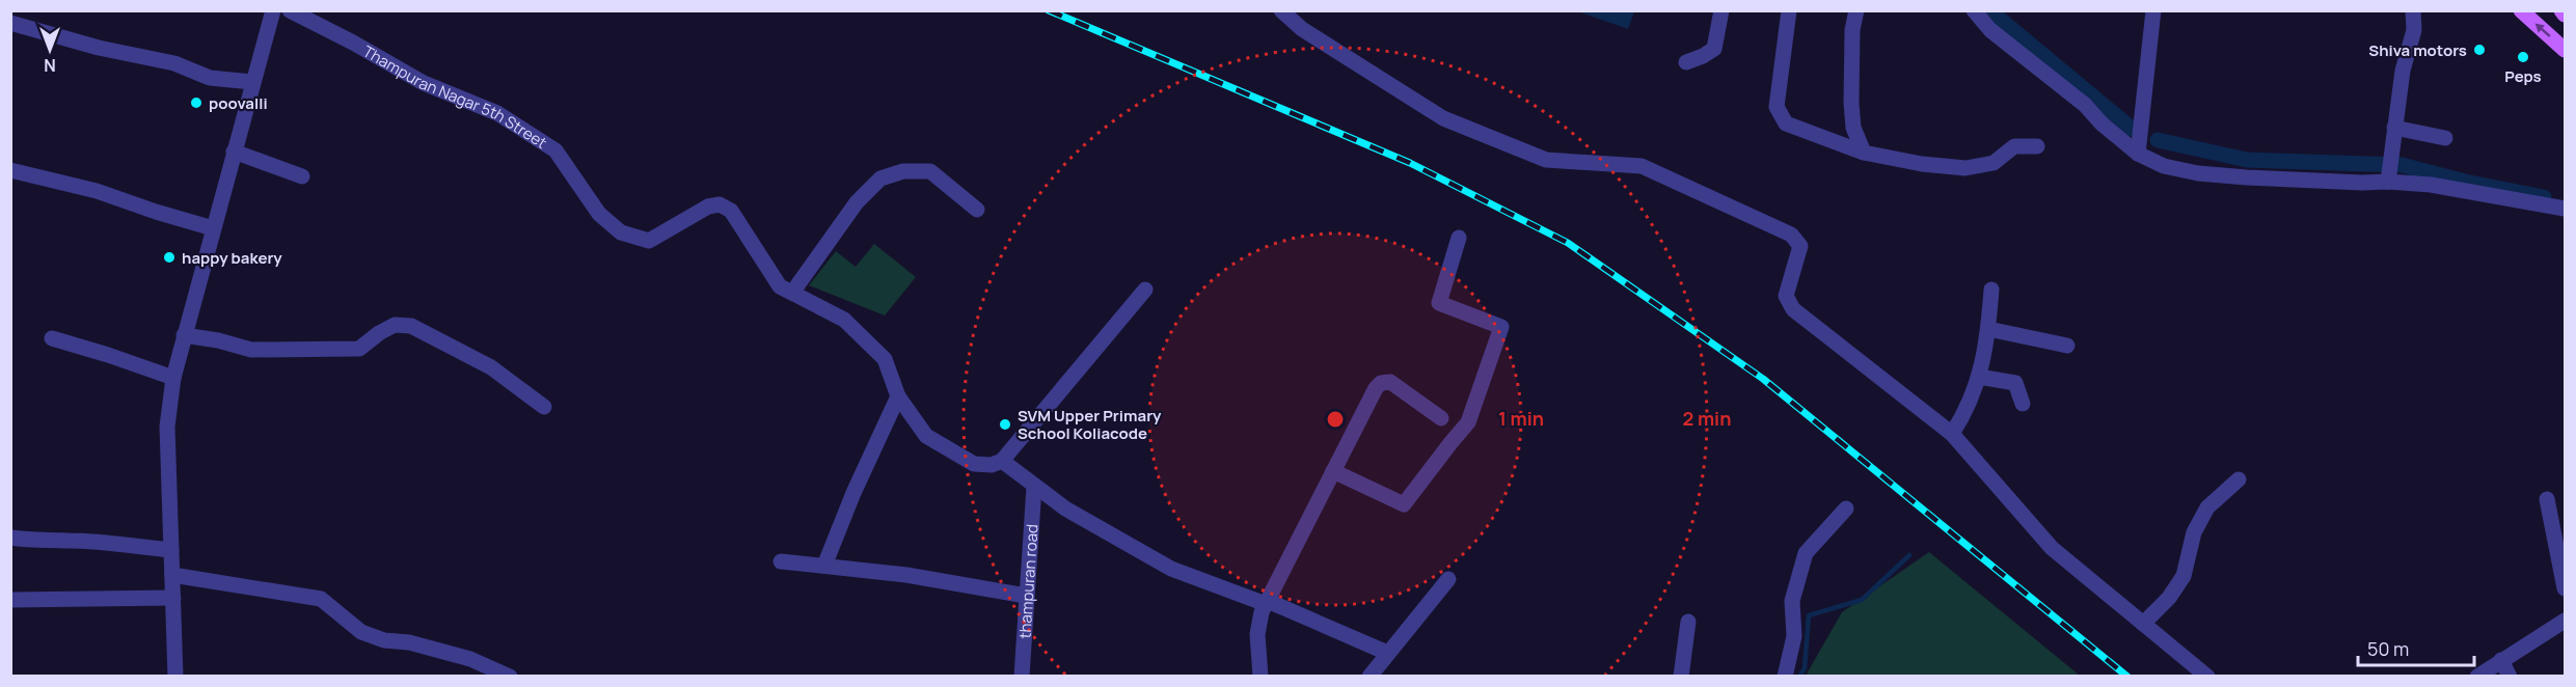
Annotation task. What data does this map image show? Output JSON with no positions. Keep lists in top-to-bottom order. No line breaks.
{"streets":{"street":["Thampuran Nagar 5th Street","thampuran road"]},"places":["Shiva motors","Peps","poovalli","happy bakery","SVM Upper Primary School Koliacode"],"scale_bar":"50 m","north":"bottom","rings":["1 min","2 min"]}
